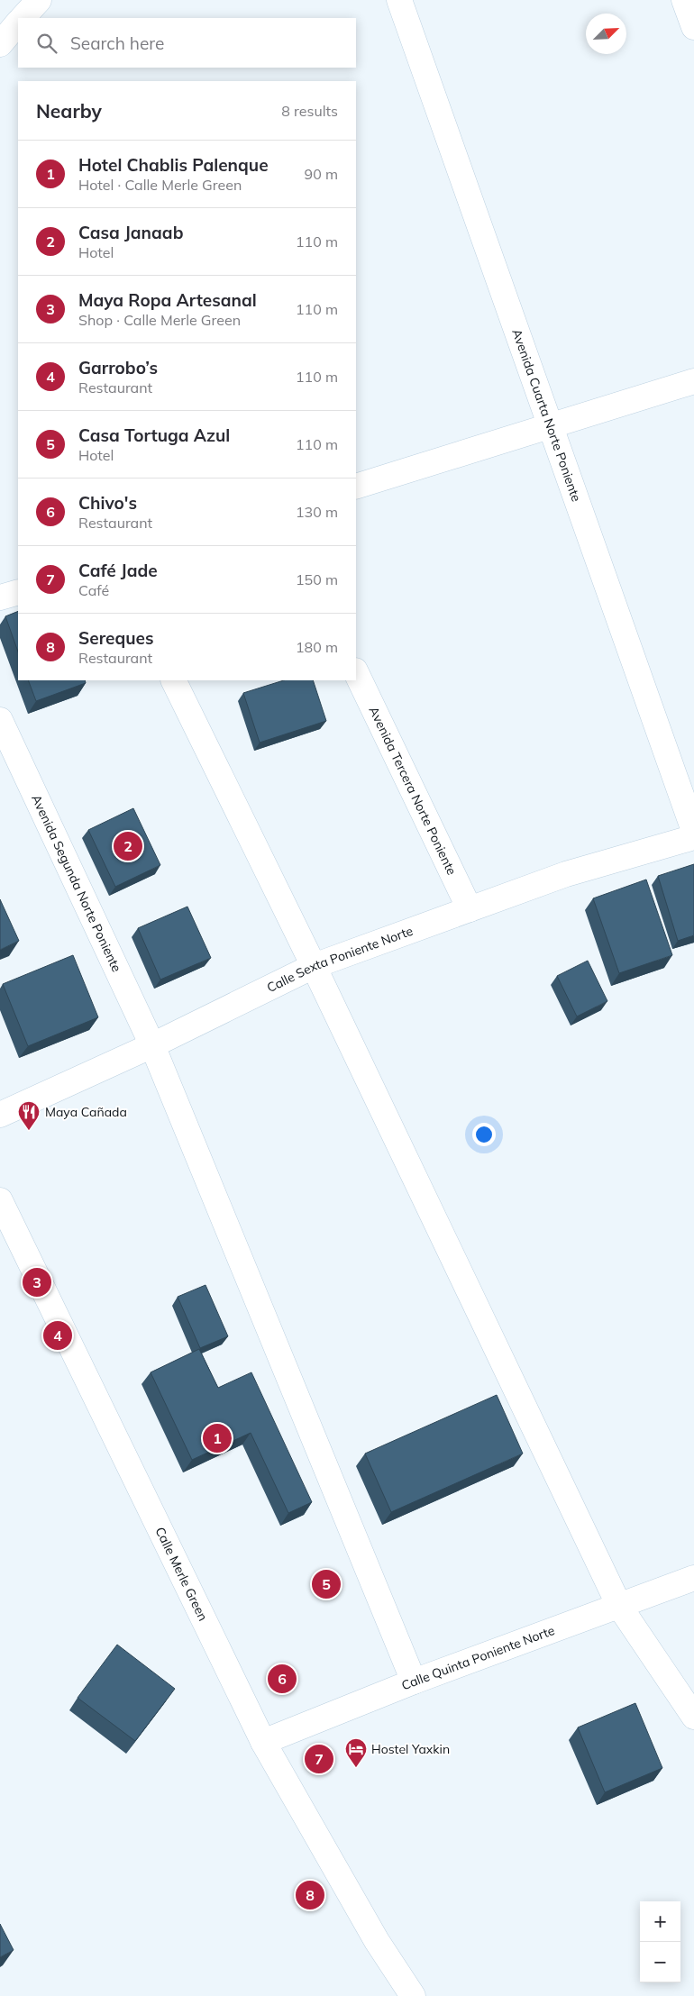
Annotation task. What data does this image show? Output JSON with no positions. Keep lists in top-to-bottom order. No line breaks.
{"streets":{"street":["Avenida Cuarta Norte Poniente","Avenida Tercera Norte Poniente","Avenida Segunda Norte Poniente","Calle Sexta Poniente Norte","Calle Merle Green","Calle Quinta Poniente Norte"]},"crossings":[["Avenida Tercera Norte Poniente","Calle Sexta Poniente Norte"],["Avenida Segunda Norte Poniente","Calle Sexta Poniente Norte"],["Avenida Segunda Norte Poniente","Calle Quinta Poniente Norte"],["Calle Merle Green","Calle Quinta Poniente Norte"]],"places":{"restaurant":["Maya Cañada"],"hotel":["Hostel Yaxkin"]},"north":"top right","page":{"search":"Search here","heading":["Nearby","8 results"],"list":[{"mark":"1","name":"Hotel Chablis Palenque","note":"Hotel · Calle Merle Green","value":"90 m"},{"mark":"2","name":"Casa Janaab","note":"Hotel","value":"110 m"},{"mark":"3","name":"Maya Ropa Artesanal","note":"Shop · Calle Merle Green","value":"110 m"},{"mark":"4","name":"Garrobo’s","note":"Restaurant","value":"110 m"},{"mark":"5","name":"Casa Tortuga Azul","note":"Hotel","value":"110 m"},{"mark":"6","name":"Chivo's","note":"Restaurant","value":"130 m"},{"mark":"7","name":"Café Jade","note":"Café","value":"150 m"},{"mark":"8","name":"Sereques","note":"Restaurant","value":"180 m"}],"pins":["2","3","4","1","5","6","7","8"],"map_buttons":["+","−"]}}
